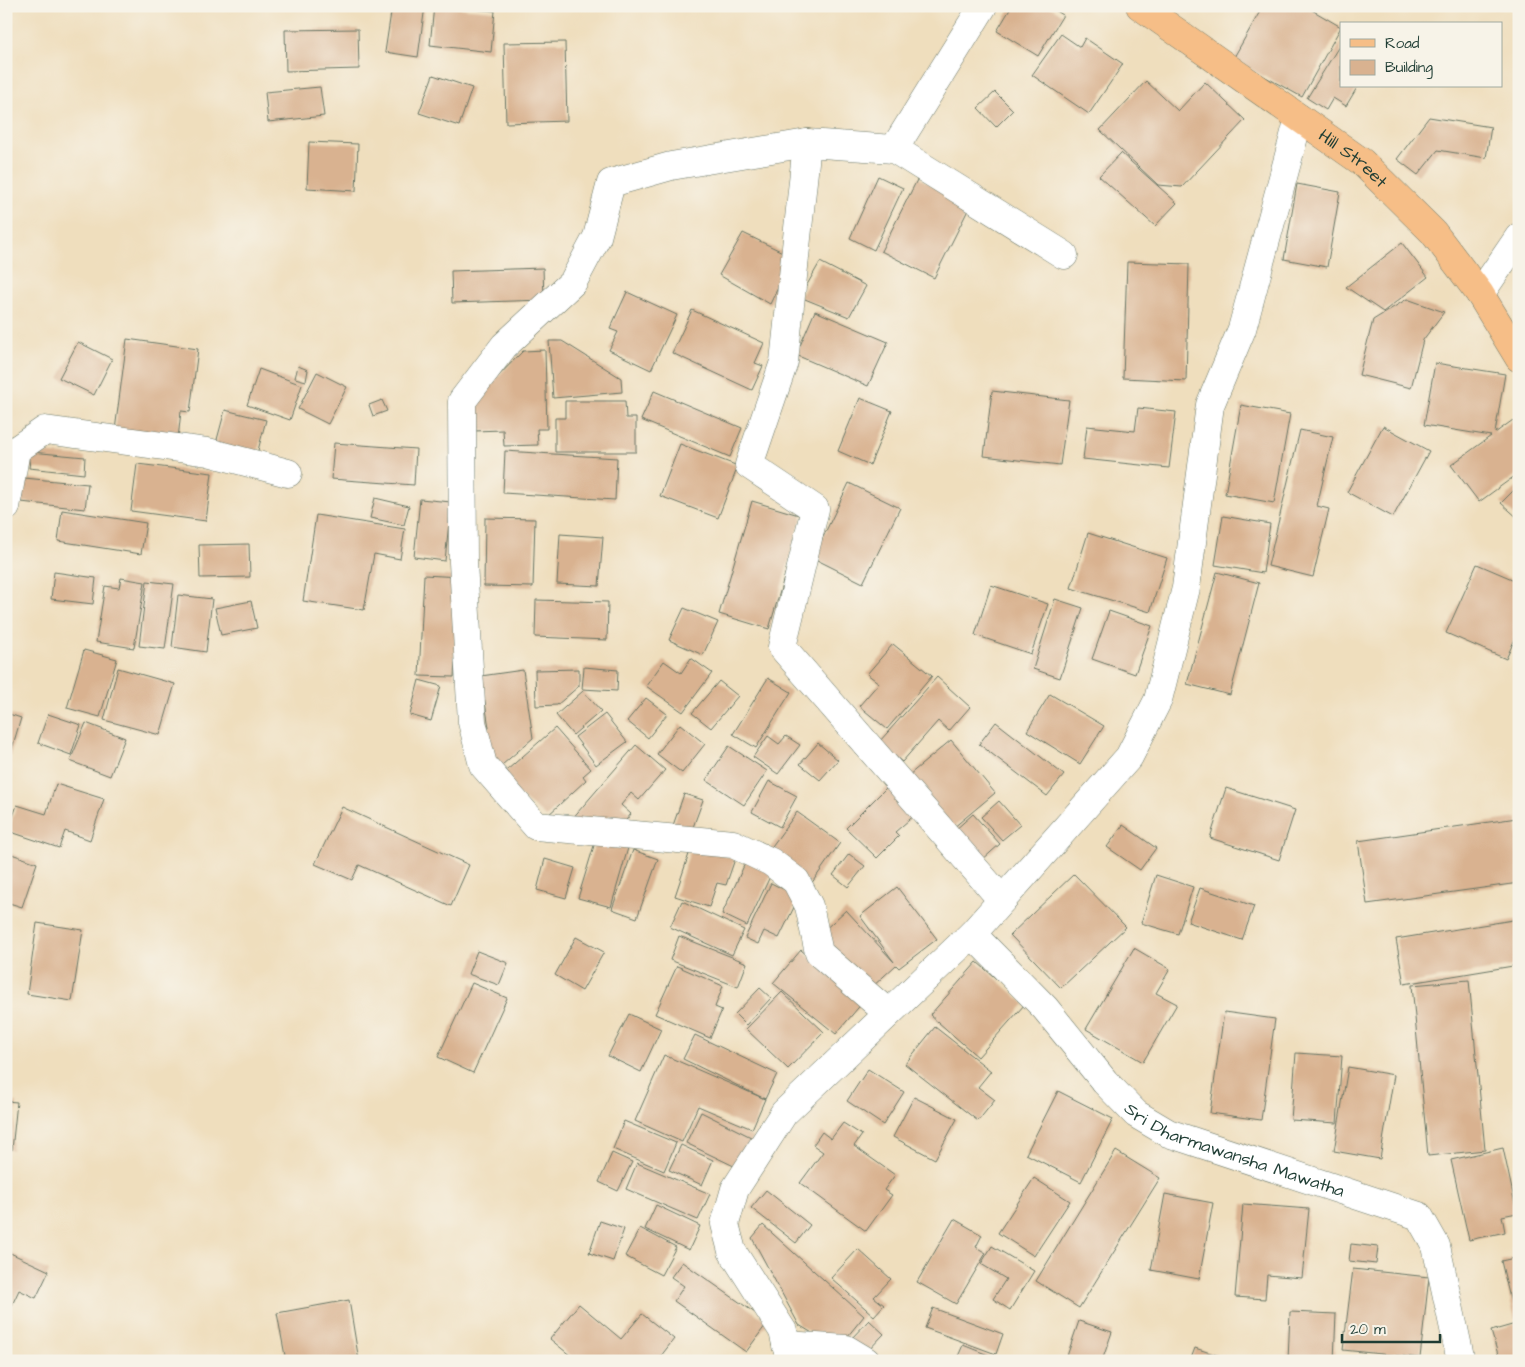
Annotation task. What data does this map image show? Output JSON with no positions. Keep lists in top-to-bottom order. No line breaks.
{"streets":{"main road":["Hill Street"],"street":["Sri Dharmawansha Mawatha"]},"legend":["Road","Building"],"scale_bar":"20 m"}
